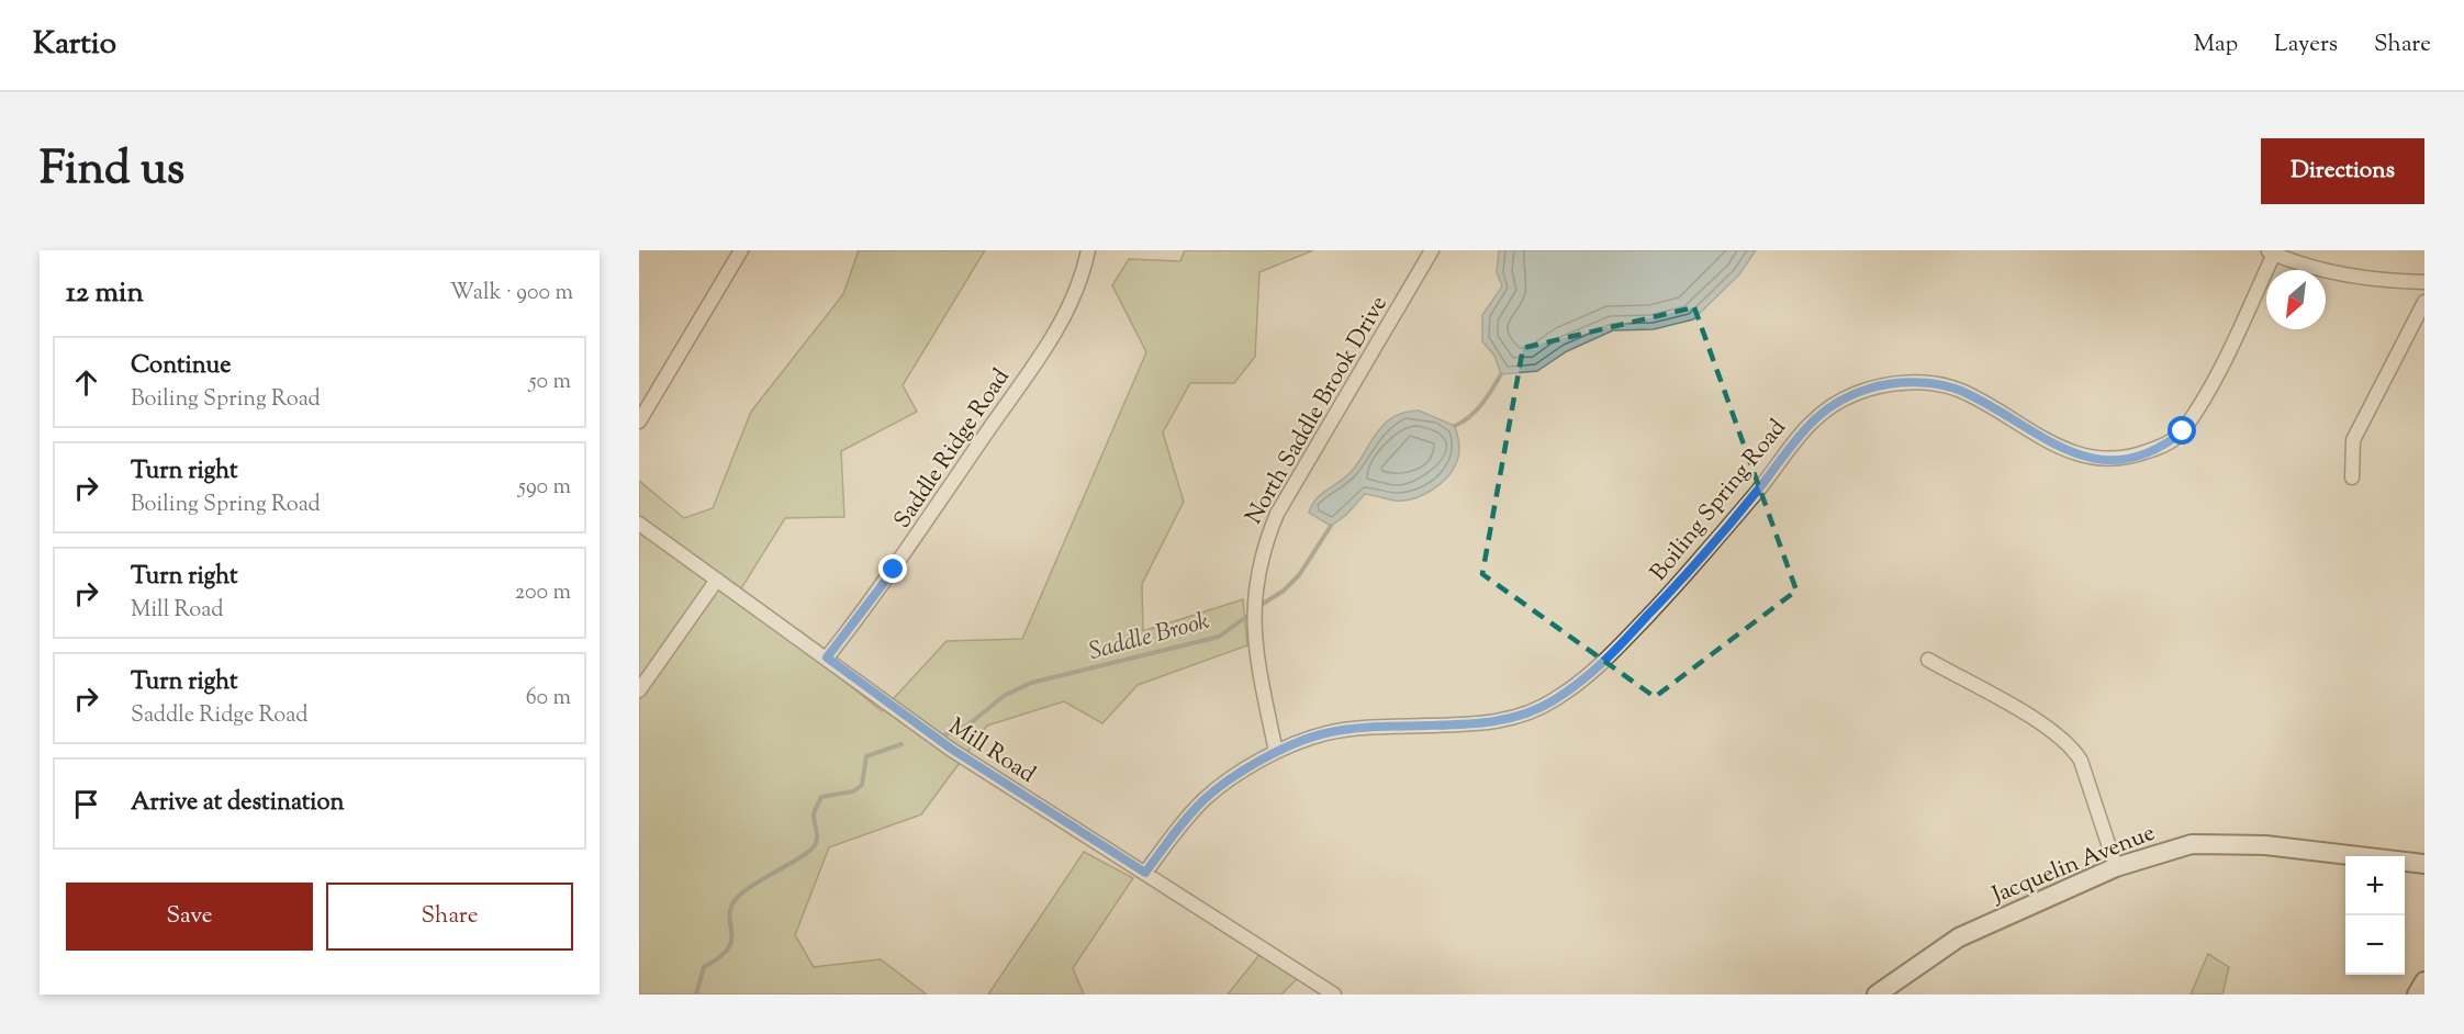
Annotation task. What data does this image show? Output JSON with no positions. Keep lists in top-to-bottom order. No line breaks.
{"streets":{"main road":["Jacquelin Avenue"],"street":["North Saddle Brook Drive","Saddle Ridge Road","Boiling Spring Road","Mill Road"]},"crossings":[["North Saddle Brook Drive","Boiling Spring Road"],["Saddle Ridge Road","Mill Road"],["Boiling Spring Road","Mill Road"]],"water":["Saddle Brook"],"north":"bottom left","page":{"header":"Kartio","nav":["Map","Layers","Share"],"title":"Find us","buttons":["Directions",["Save","Share"]],"heading":["12 min","Walk · 900 m"],"list":[["Continue","Boiling Spring Road","50 m"],["Turn right","Boiling Spring Road","590 m"],["Turn right","Mill Road","200 m"],["Turn right","Saddle Ridge Road","60 m"],"Arrive at destination"],"map_buttons":["+","−"]}}
